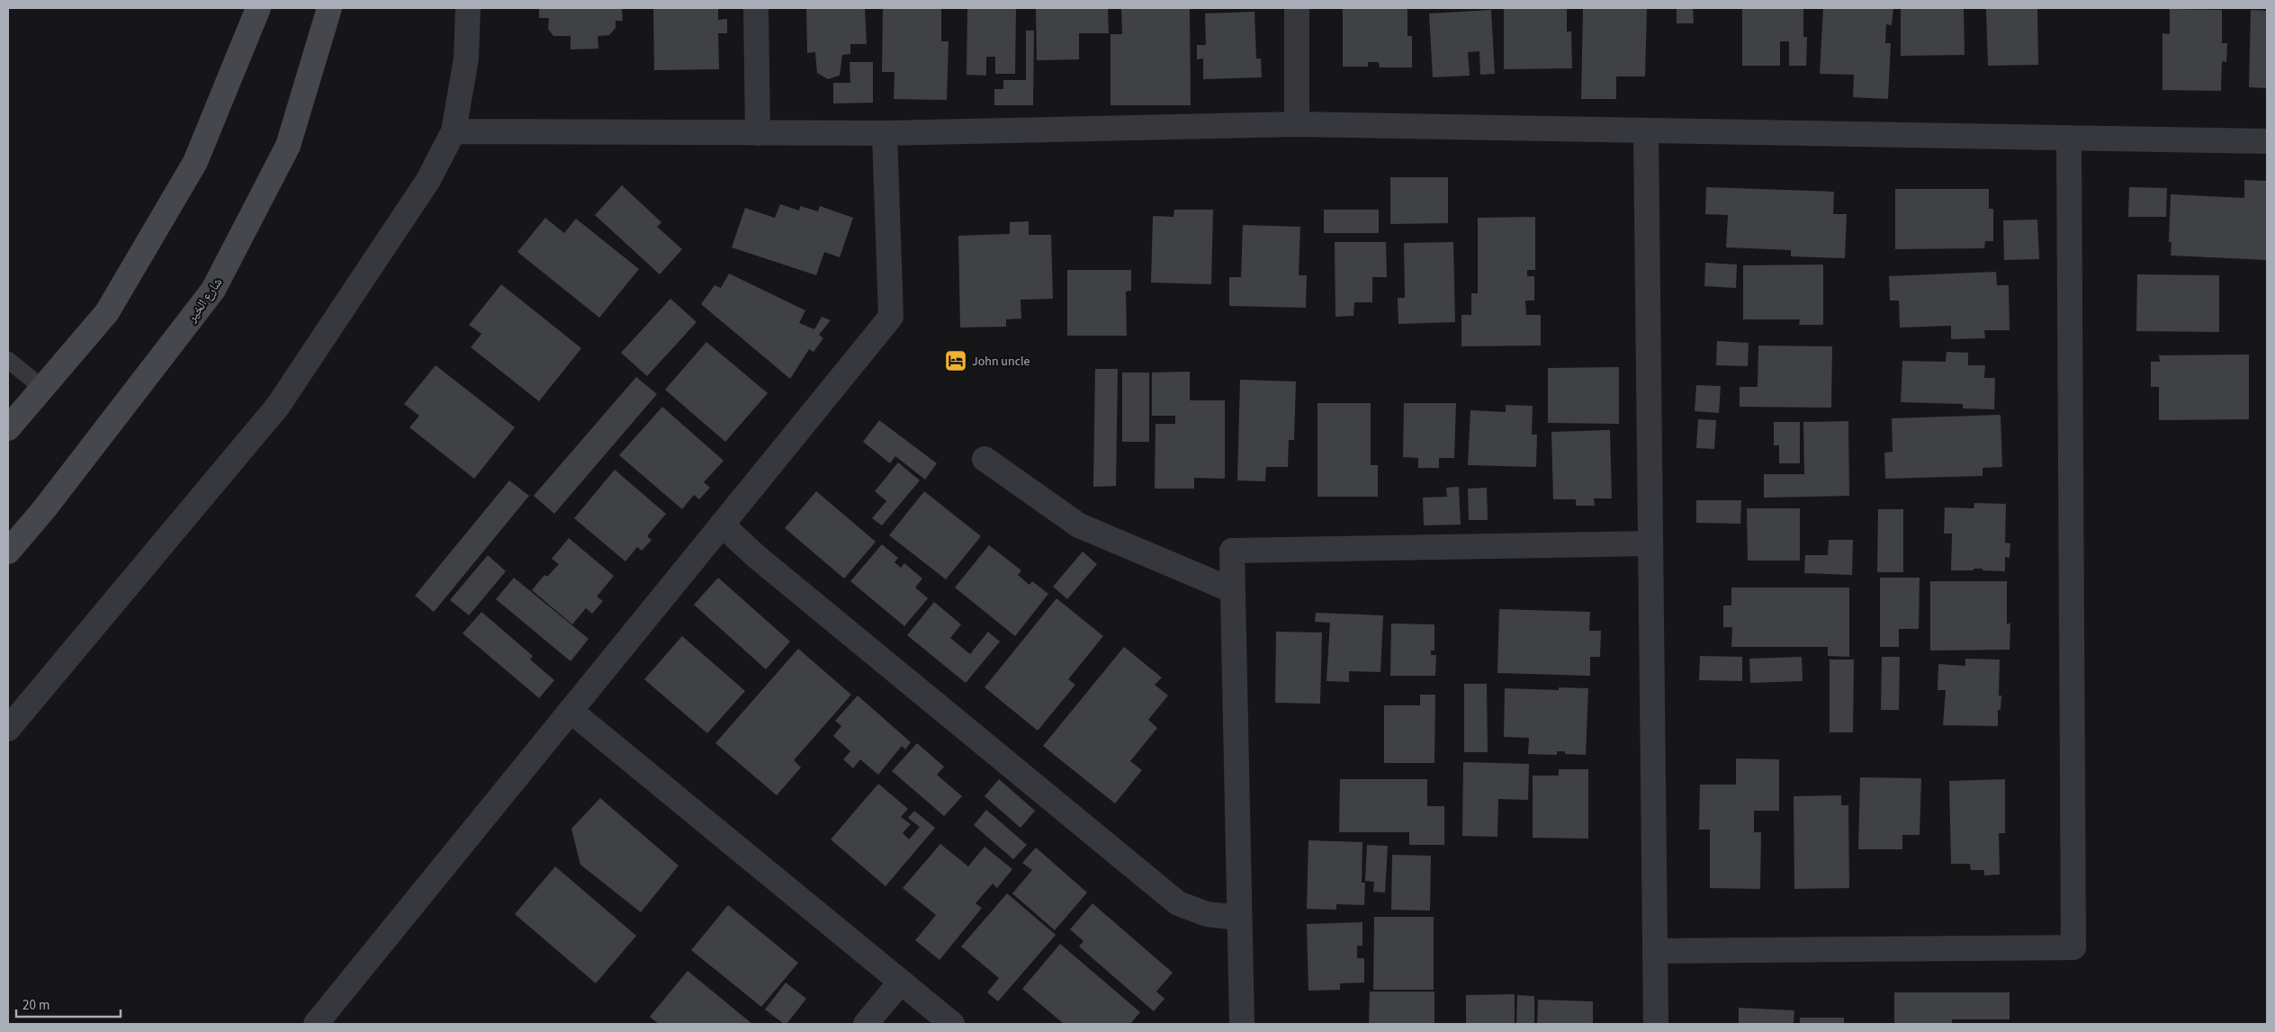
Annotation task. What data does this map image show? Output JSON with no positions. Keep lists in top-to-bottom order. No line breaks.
{"streets":{"main road":["شارع الخير"]},"places":{"hotel":["John uncle"]},"scale_bar":"20 m"}
